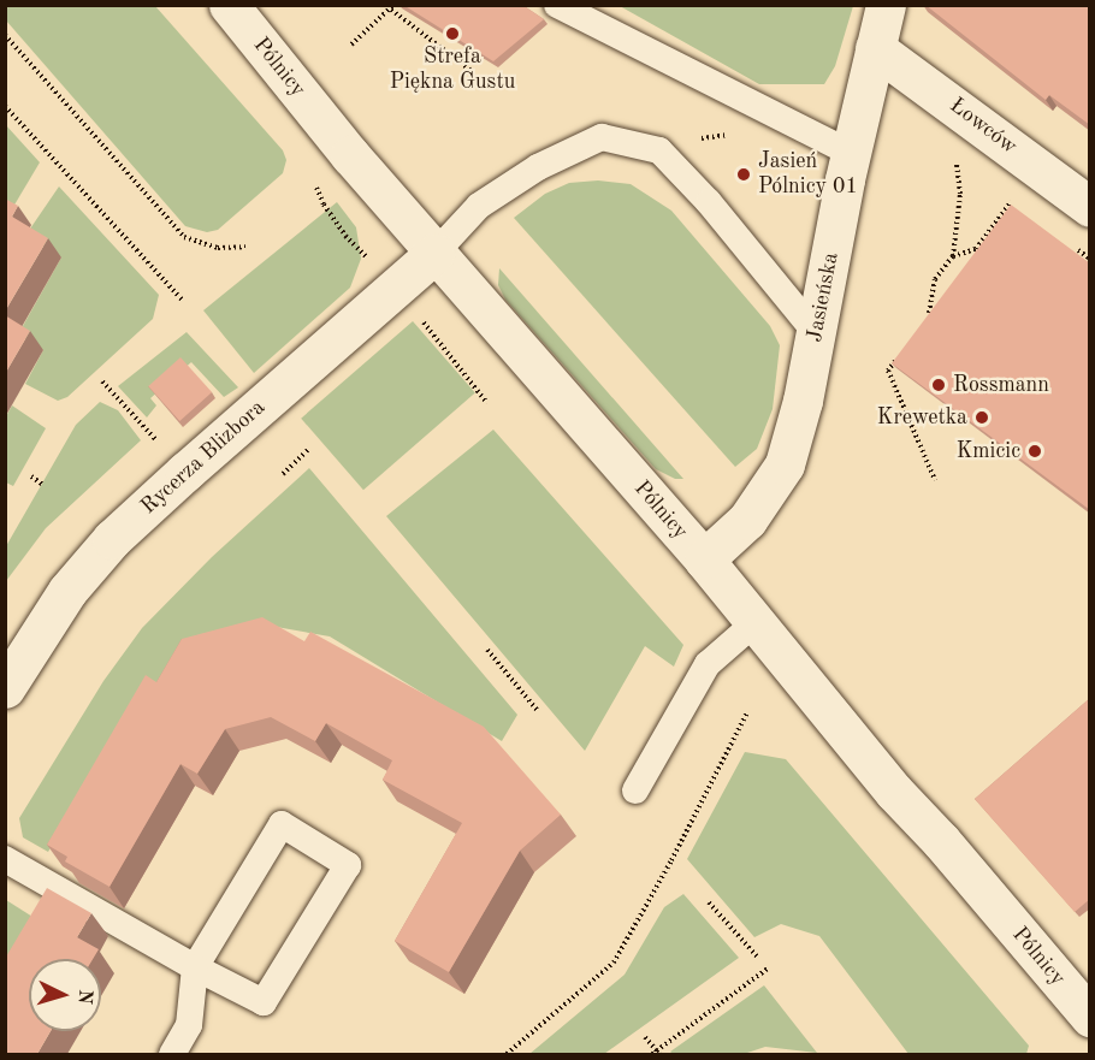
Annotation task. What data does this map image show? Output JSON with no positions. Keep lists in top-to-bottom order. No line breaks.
{"streets":{"street":["Pólnicy","Łowców","Jasieńska","Rycerza Blizbora"]},"crossings":[["Pólnicy","Jasieńska"],["Pólnicy","Rycerza Blizbora"],["Łowców","Jasieńska"]],"places":["Strefa Piękna Gustu","Jasień Pólnicy 01","Rossmann","Krewetka","Kmicic"],"north":"right"}
